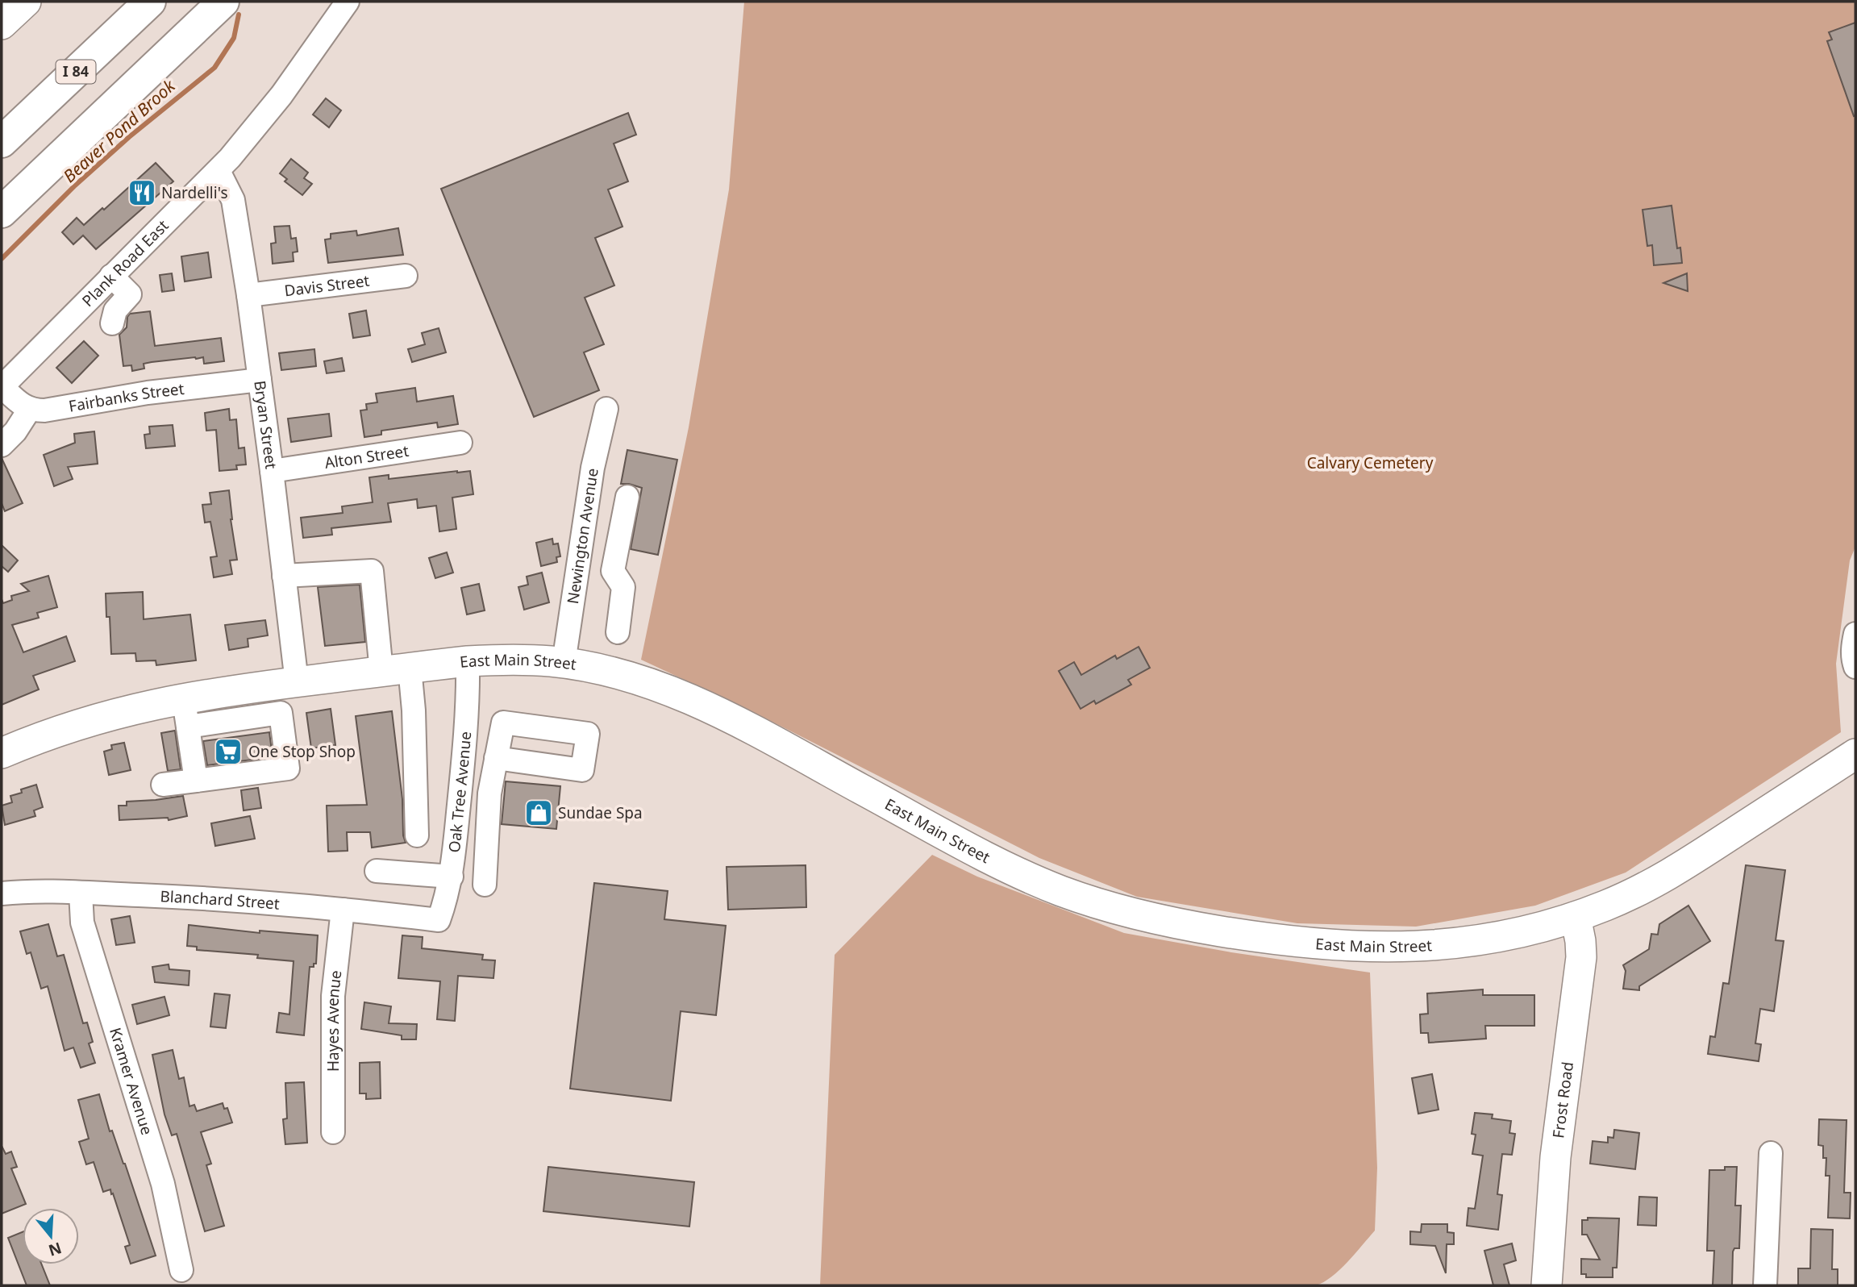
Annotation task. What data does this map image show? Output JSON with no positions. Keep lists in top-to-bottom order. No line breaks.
{"streets":{"highway":["I 84"],"main road":["East Main Street","Frost Road"],"street":["Plank Road East","Davis Street","Fairbanks Street","Bryan Street","Alton Street","Newington Avenue","Oak Tree Avenue","Blanchard Street","Hayes Avenue","Kramer Avenue"]},"crossings":[["Plank Road East","Bryan Street"],["Davis Street","Bryan Street"],["Fairbanks Street","Bryan Street"],["Bryan Street","Alton Street"],["Bryan Street","East Main Street"],["Newington Avenue","East Main Street"],["East Main Street","Oak Tree Avenue"],["East Main Street","Frost Road"],["Oak Tree Avenue","Blanchard Street"],["Blanchard Street","Hayes Avenue"],["Blanchard Street","Kramer Avenue"]],"water":["Beaver Pond Brook"],"parks":["Calvary Cemetery"],"places":{"restaurant":["Nardelli's"],"supermarket":["One Stop Shop"],"shop":["Sundae Spa"]},"north":"bottom"}
